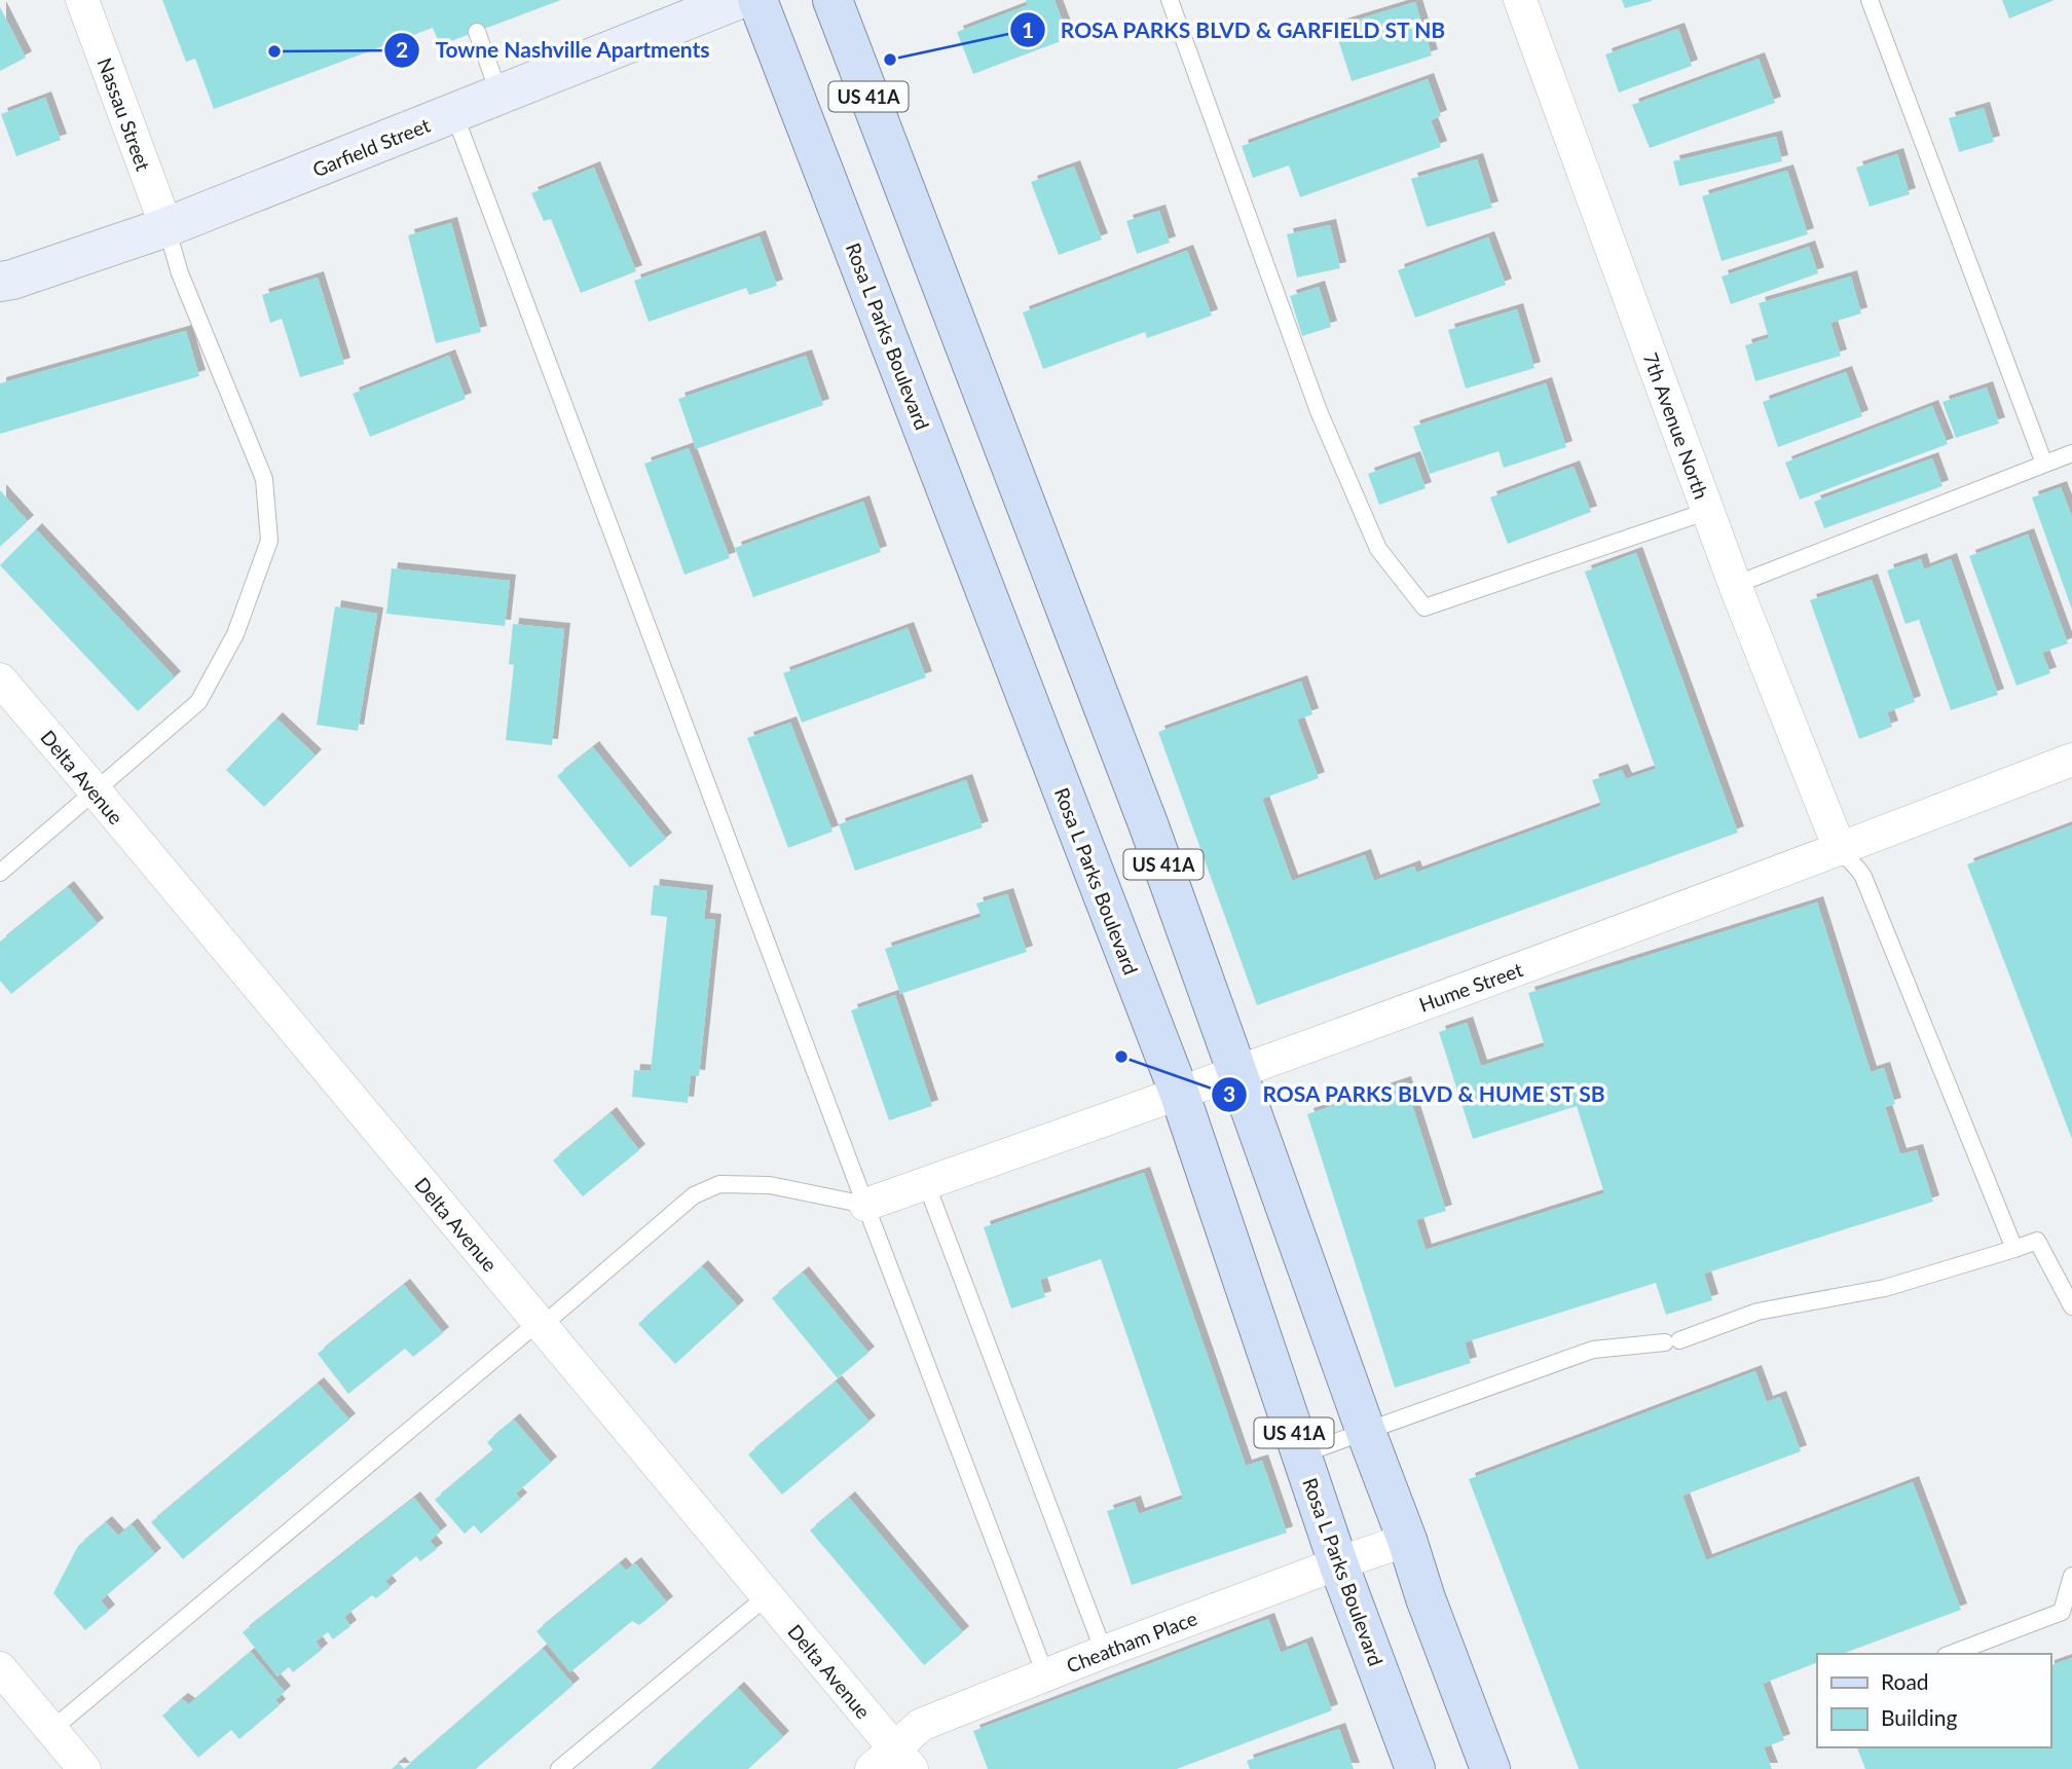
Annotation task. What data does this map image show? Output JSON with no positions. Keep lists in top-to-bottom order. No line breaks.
{"streets":{"main road":["US 41A","Rosa L Parks Boulevard"],"street":["Nassau Street","Garfield Street","7th Avenue North","Delta Avenue","Hume Street","Cheatham Place"]},"crossings":[["US 41A","Hume Street"],["US 41A","Cheatham Place"],["Nassau Street","Garfield Street"],["Rosa L Parks Boulevard","Hume Street"],["Rosa L Parks Boulevard","Cheatham Place"],["7th Avenue North","Hume Street"],["Delta Avenue","Cheatham Place"]],"places":["Towne Nashville Apartments","ROSA PARKS BLVD & GARFIELD ST NB","ROSA PARKS BLVD & HUME ST SB"],"legend":["Road","Building"]}
